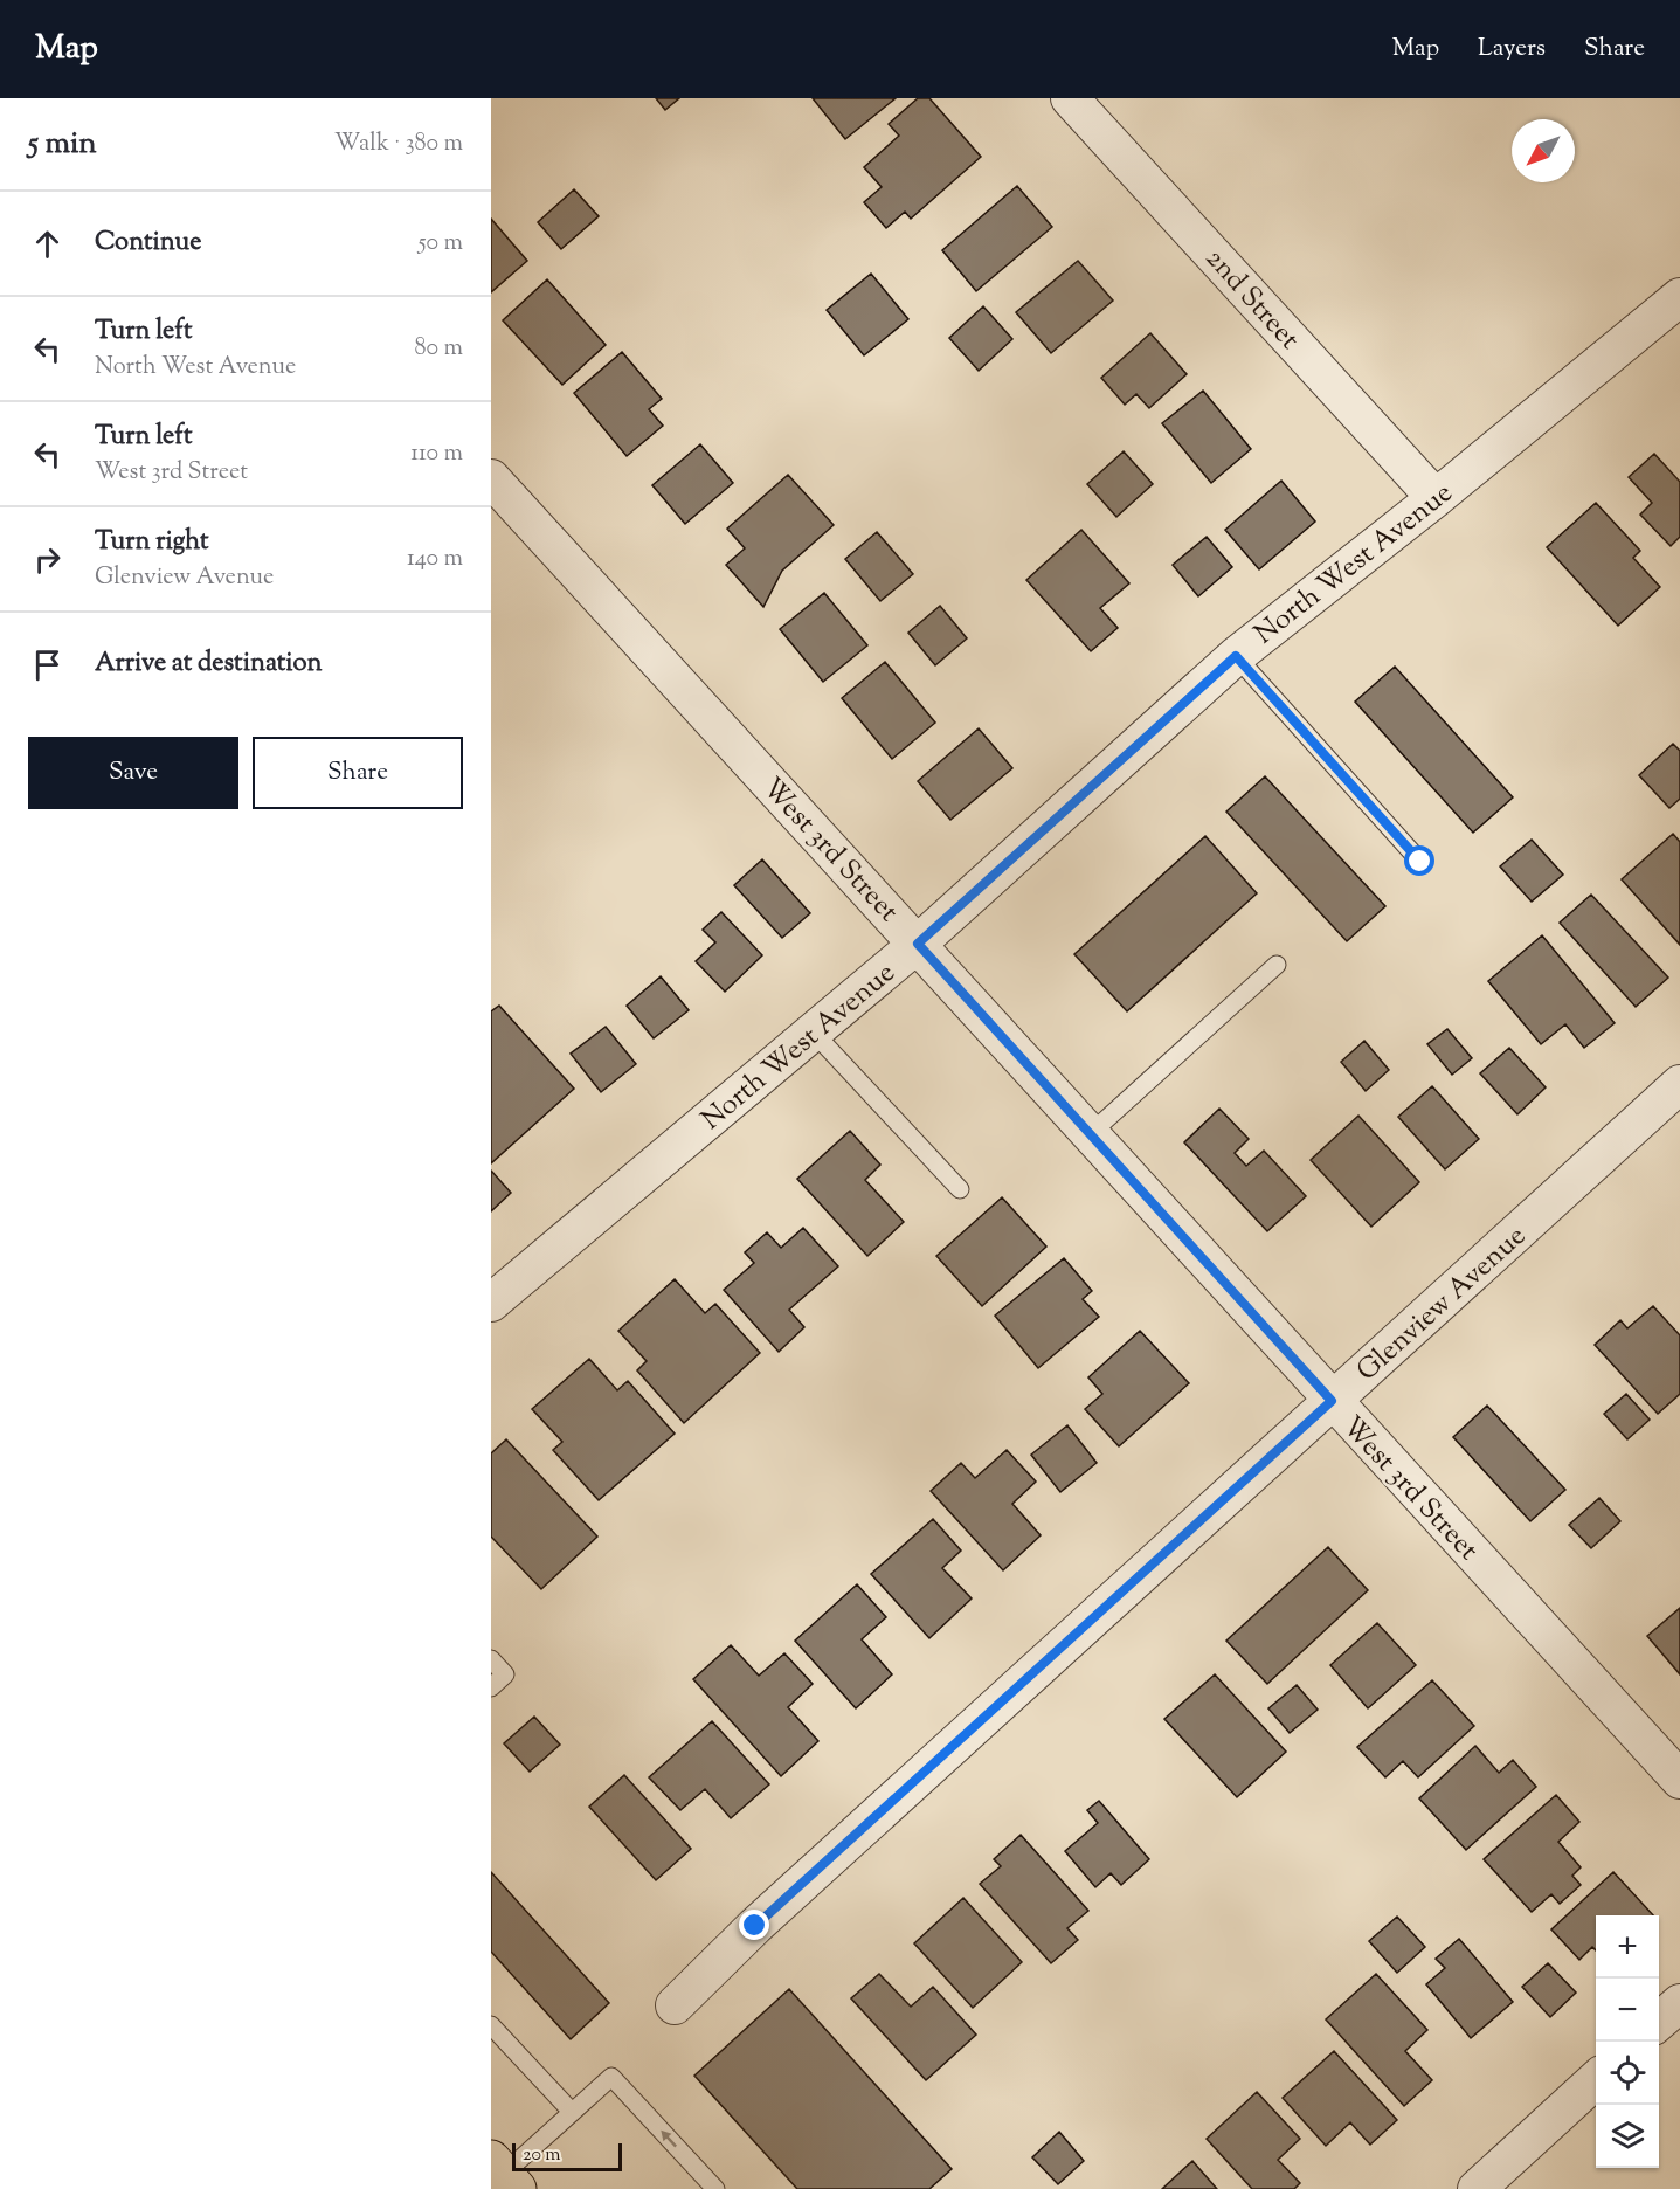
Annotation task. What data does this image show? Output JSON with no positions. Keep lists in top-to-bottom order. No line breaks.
{"streets":{"street":["2nd Street","North West Avenue","West 3rd Street","Glenview Avenue"]},"crossings":[["2nd Street","North West Avenue"],["North West Avenue","West 3rd Street"],["West 3rd Street","Glenview Avenue"]],"scale_bar":"20 m","north":"bottom left","page":{"header":"Map","nav":["Map","Layers","Share"],"heading":["5 min","Walk · 380 m"],"list":[["Continue","50 m"],["Turn left","North West Avenue","80 m"],["Turn left","West 3rd Street","110 m"],["Turn right","Glenview Avenue","140 m"],"Arrive at destination"],"buttons":["Save","Share"],"map_buttons":["+","−"],"scale":"20 m"}}
